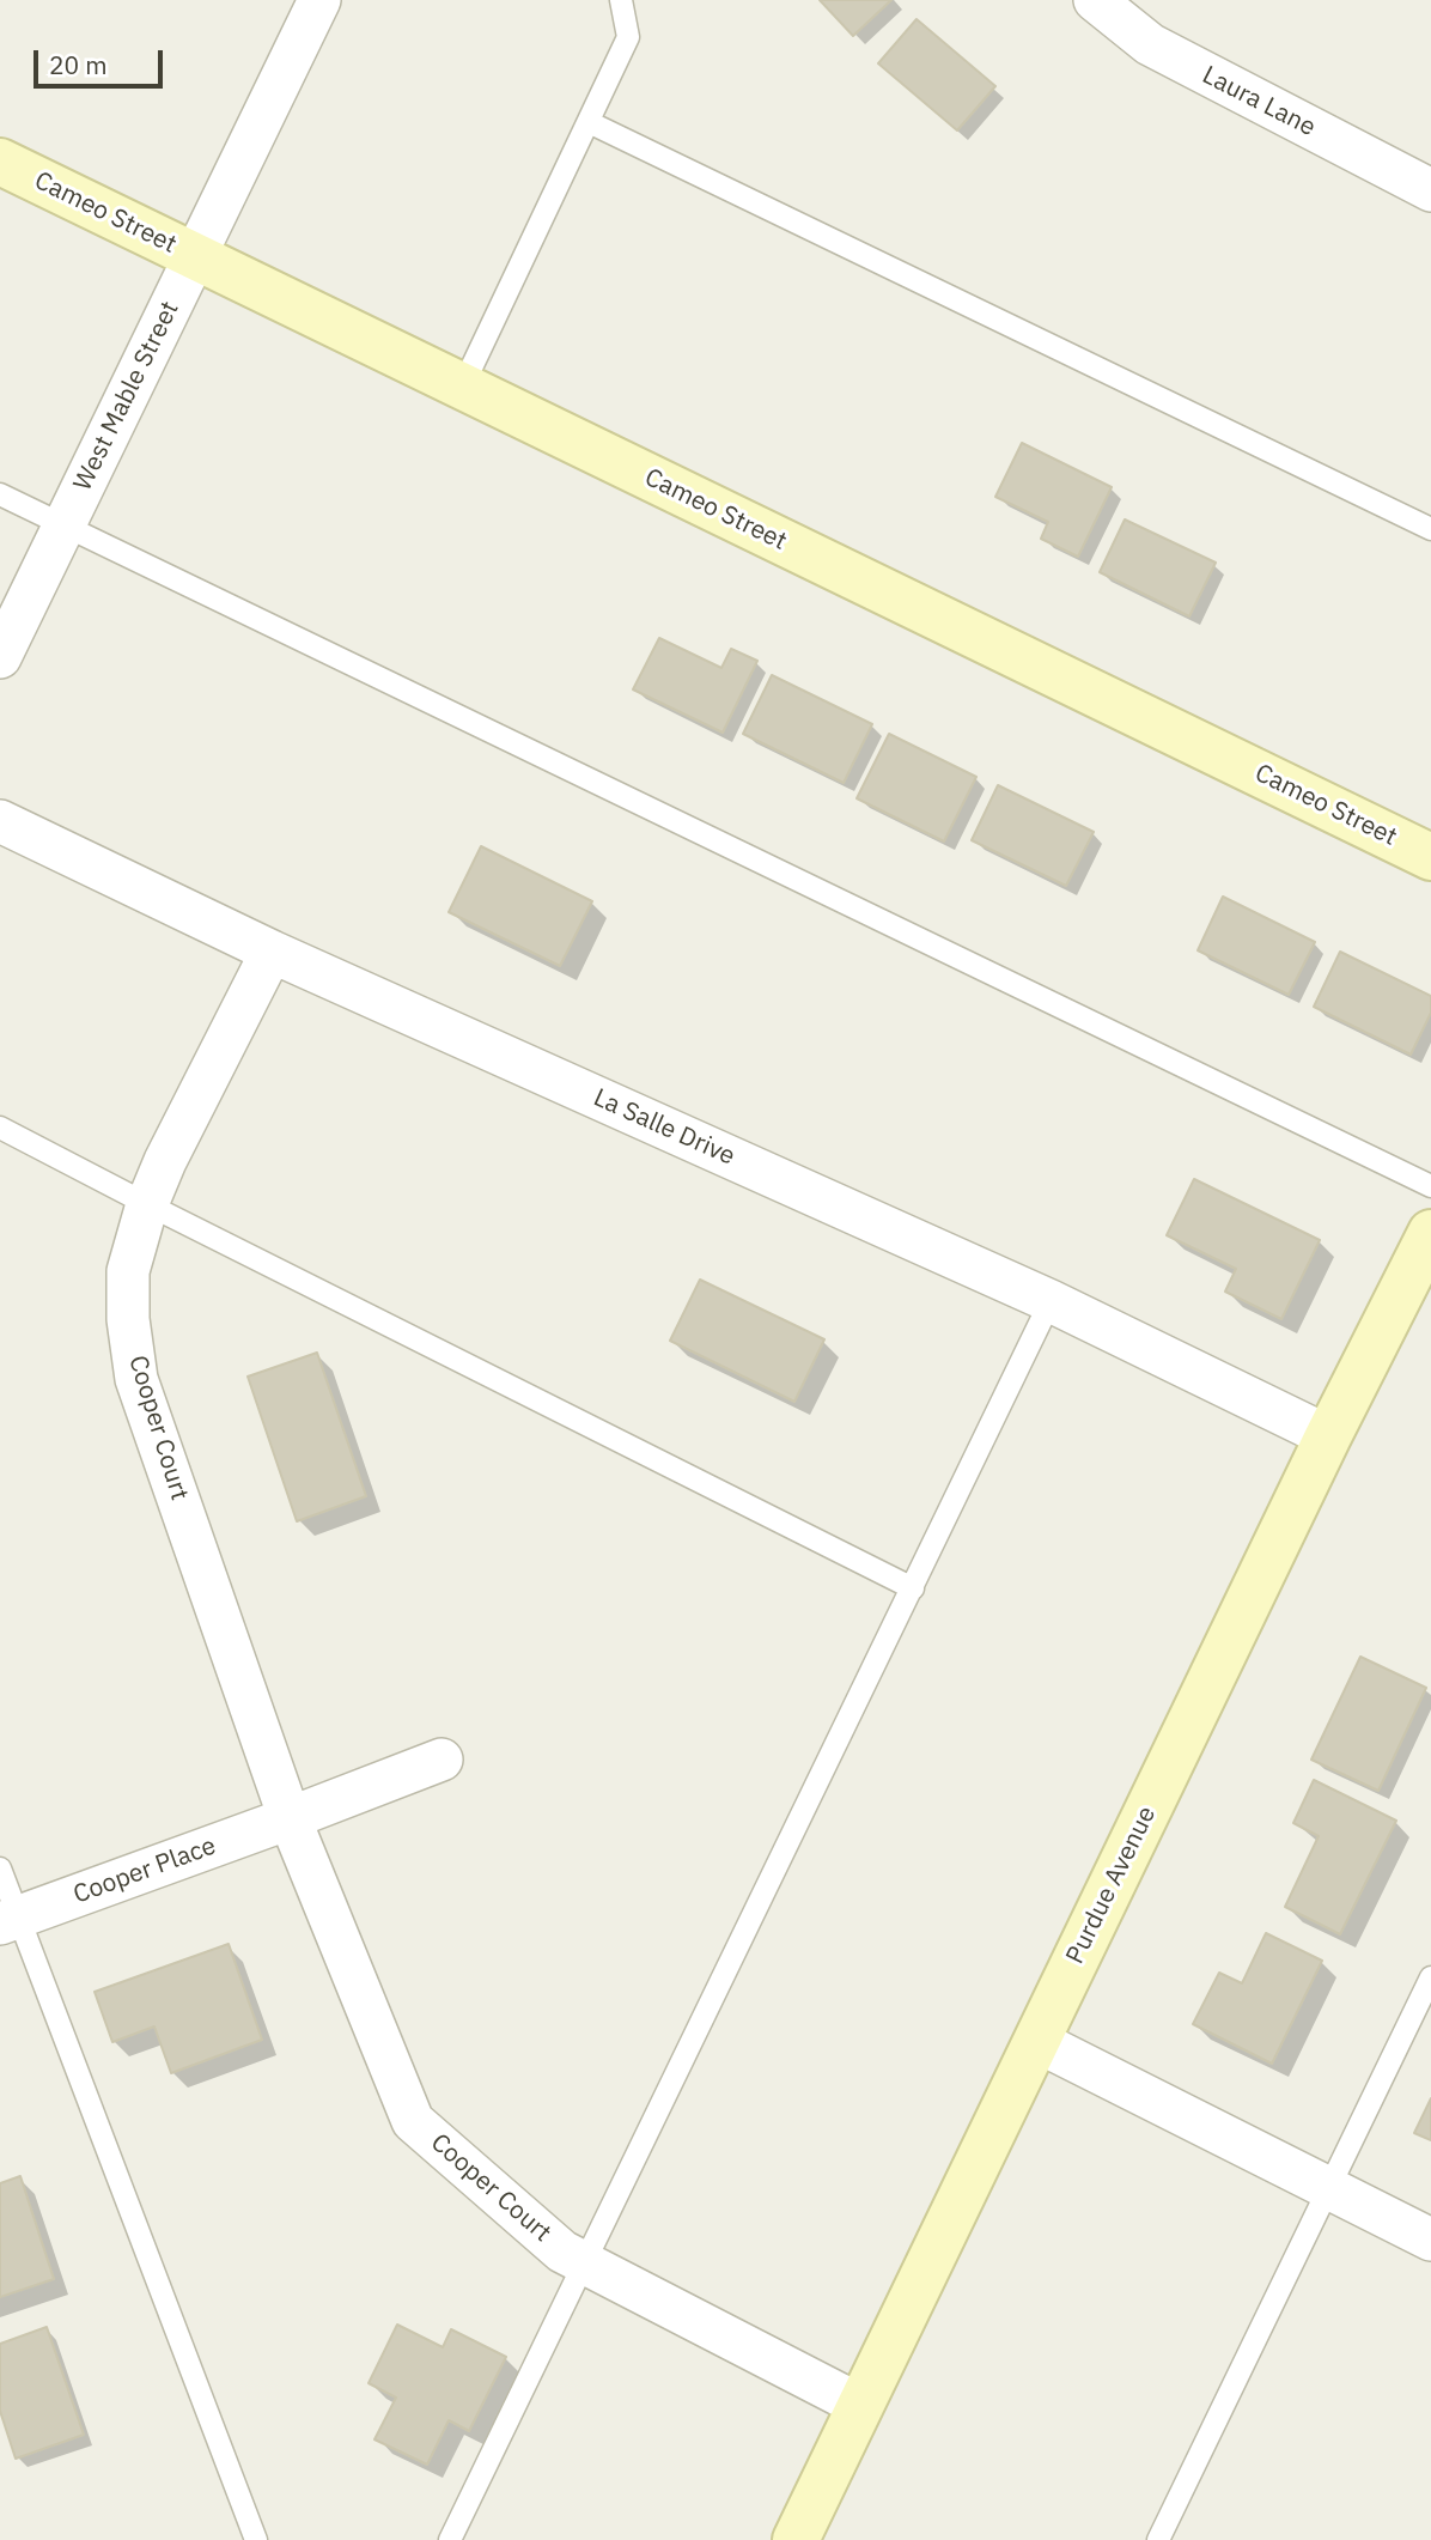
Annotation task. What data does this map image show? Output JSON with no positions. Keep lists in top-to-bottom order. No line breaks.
{"streets":{"street":["Laura Lane","Cameo Street","West Mable Street","La Salle Drive","Cooper Court","Cooper Place","Purdue Avenue"]},"crossings":[["Cameo Street","West Mable Street"],["La Salle Drive","Cooper Court"],["La Salle Drive","Purdue Avenue"],["Cooper Court","Cooper Place"],["Cooper Court","Purdue Avenue"]],"scale_bar":"20 m"}
